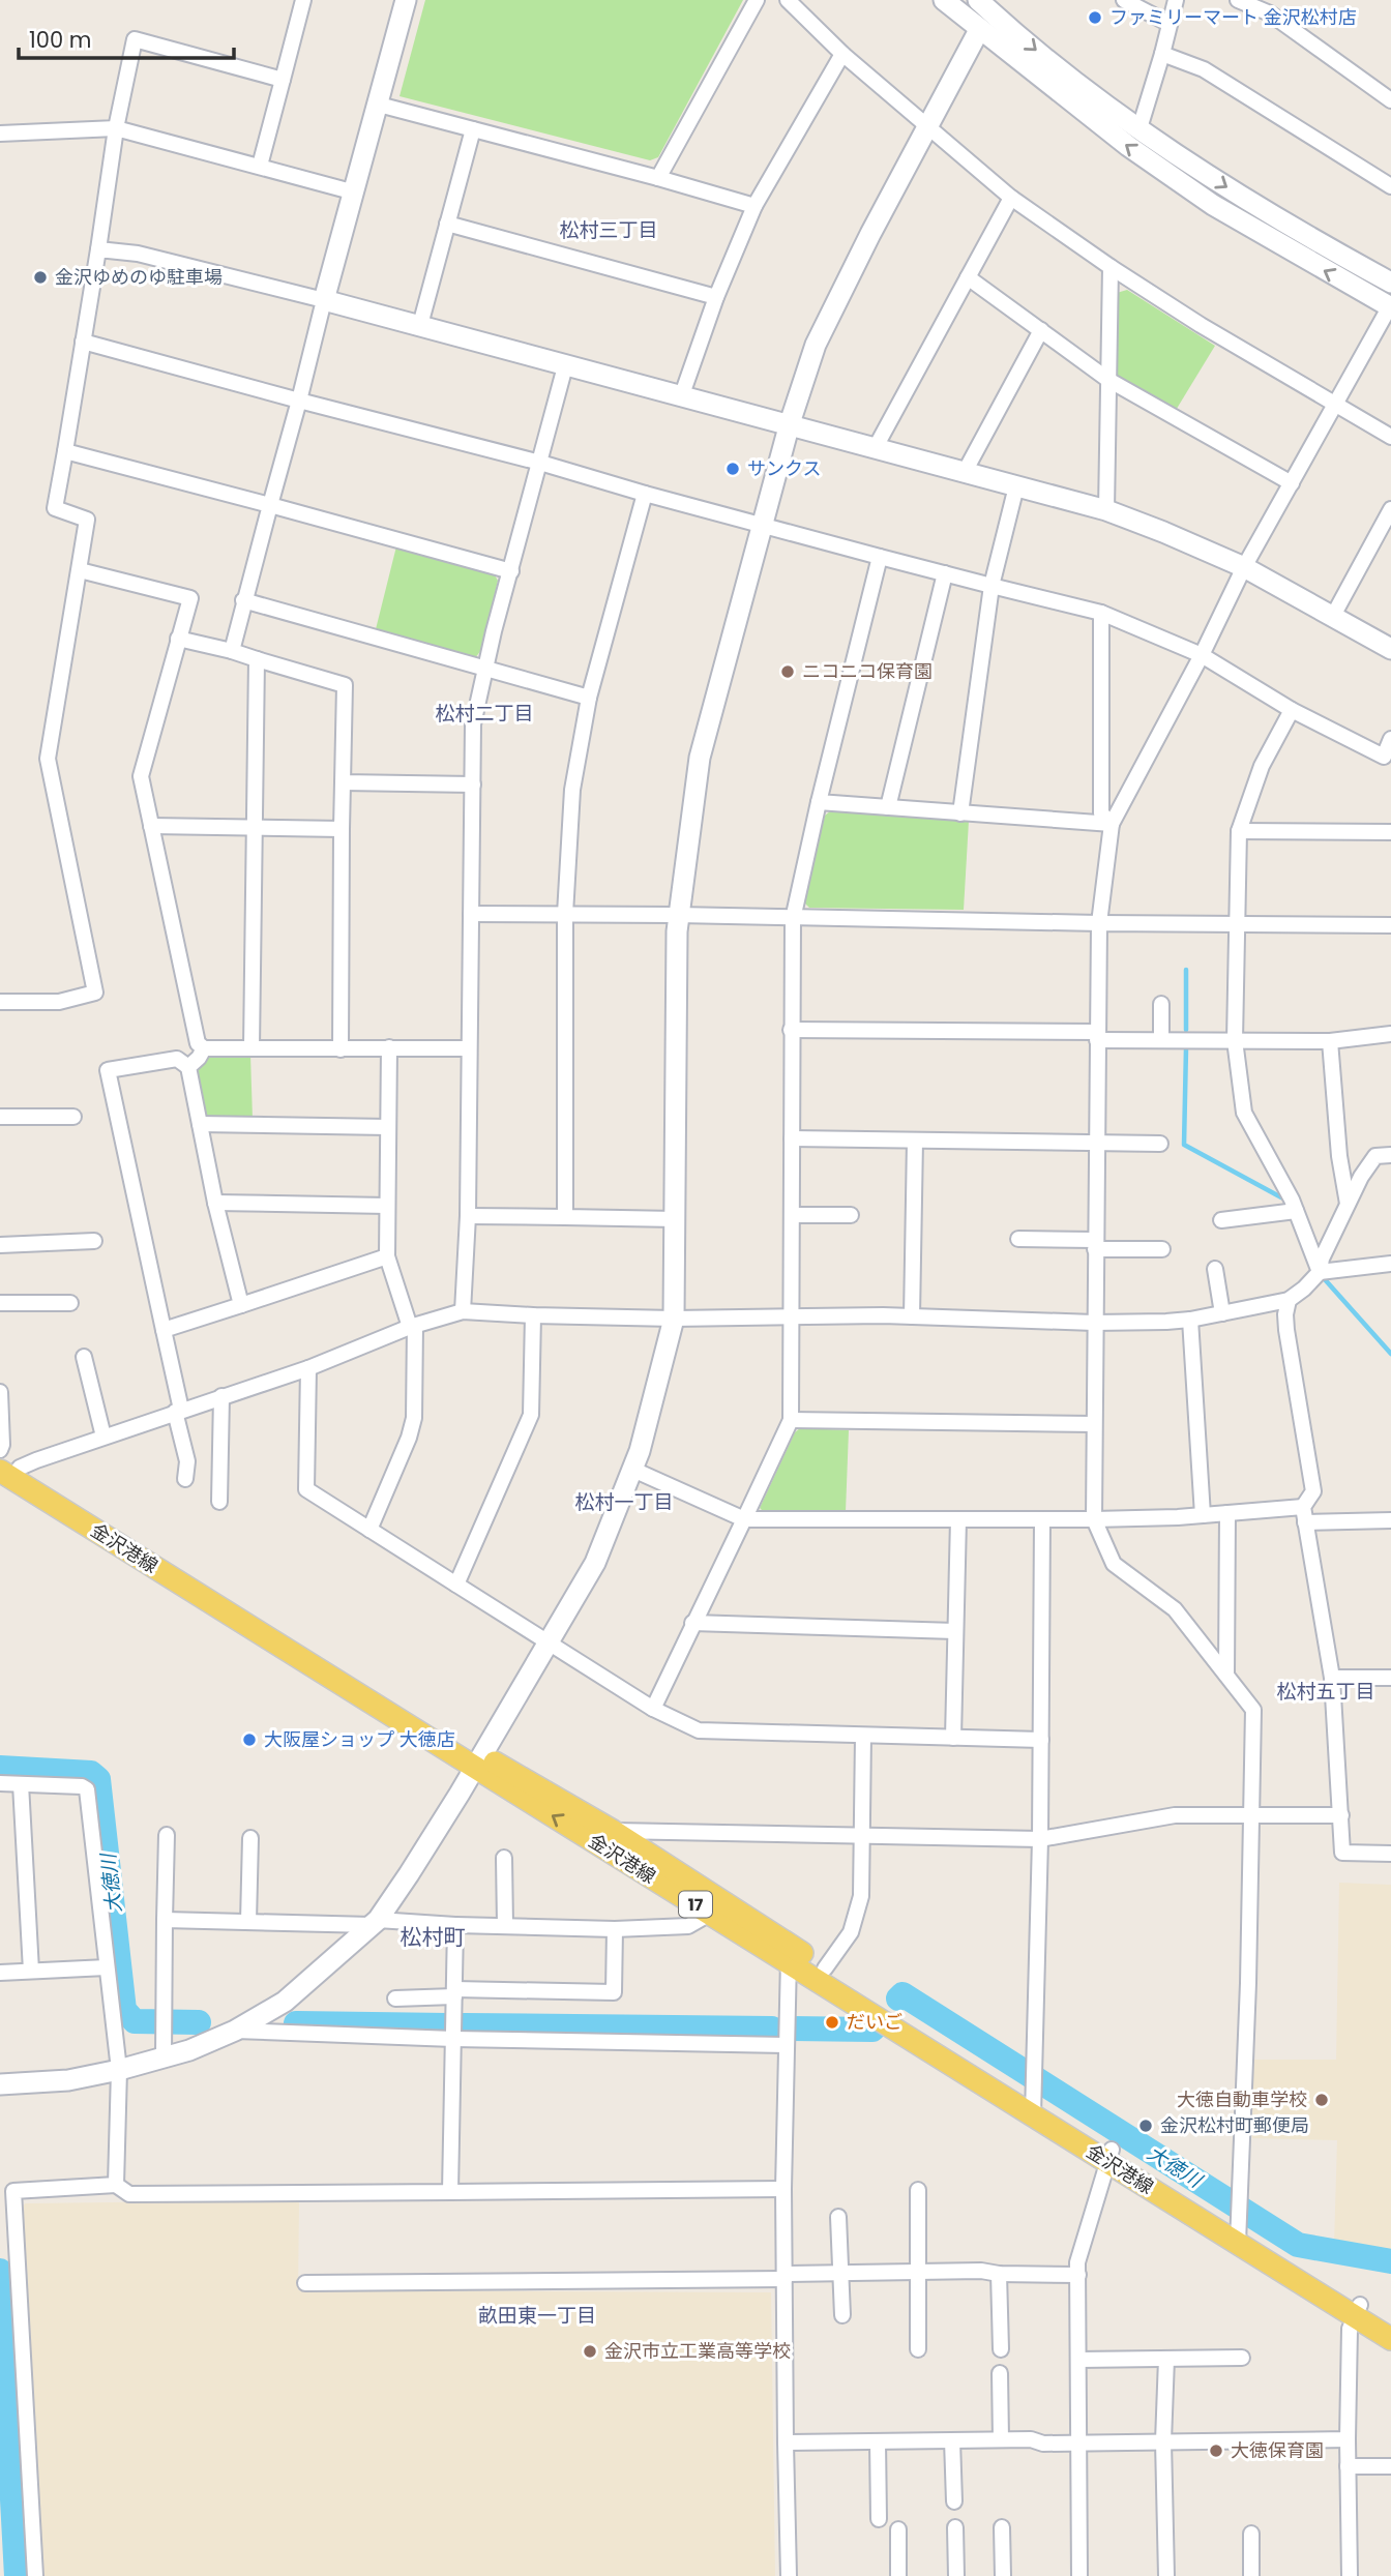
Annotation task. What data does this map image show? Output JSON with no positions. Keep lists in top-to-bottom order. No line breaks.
{"streets":{"main road":["金沢港線","17"]},"districts":["松村三丁目","松村二丁目","松村一丁目","松村五丁目","松村町","畝田東一丁目"],"water":["大徳川"],"places":["ファミリーマート 金沢松村店","金沢ゆめのゆ駐車場","サンクス","ニコニコ保育園","大阪屋ショップ 大徳店","だいご","大徳自動車学校","金沢松村町郵便局","金沢市立工業高等学校","大徳保育園"],"scale_bar":"100 m"}
